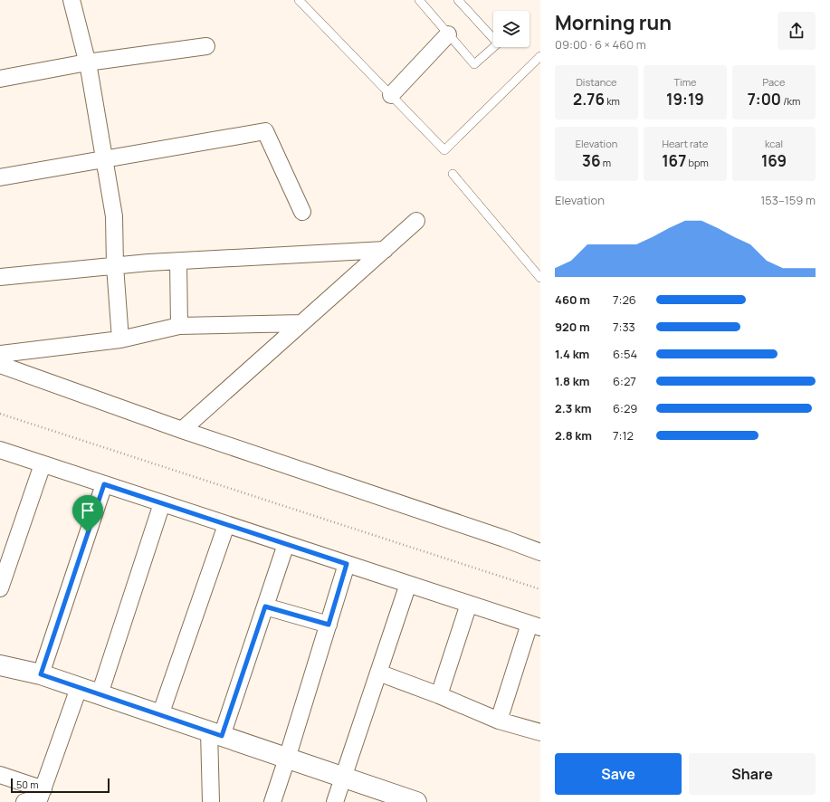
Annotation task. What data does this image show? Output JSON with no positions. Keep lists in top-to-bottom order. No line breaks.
{"scale_bar":"50 m","page":{"heading":["Morning run","09:00 · 6 × 460 m"],"stats":[["Distance","2.76 km"],["Time","19:19"],["Pace","7:00 /km"],["Elevation","36 m"],["Heart rate","167 bpm"],["kcal","169"]],"chart":["Elevation","153–159 m"],"list":[{"name":"460 m","note":"7:26"},{"name":"920 m","note":"7:33"},{"name":"1.4 km","note":"6:54"},{"name":"1.8 km","note":"6:27"},{"name":"2.3 km","note":"6:29"},{"name":"2.8 km","note":"7:12"}],"buttons":["Save","Share"],"scale":"50 m"}}
